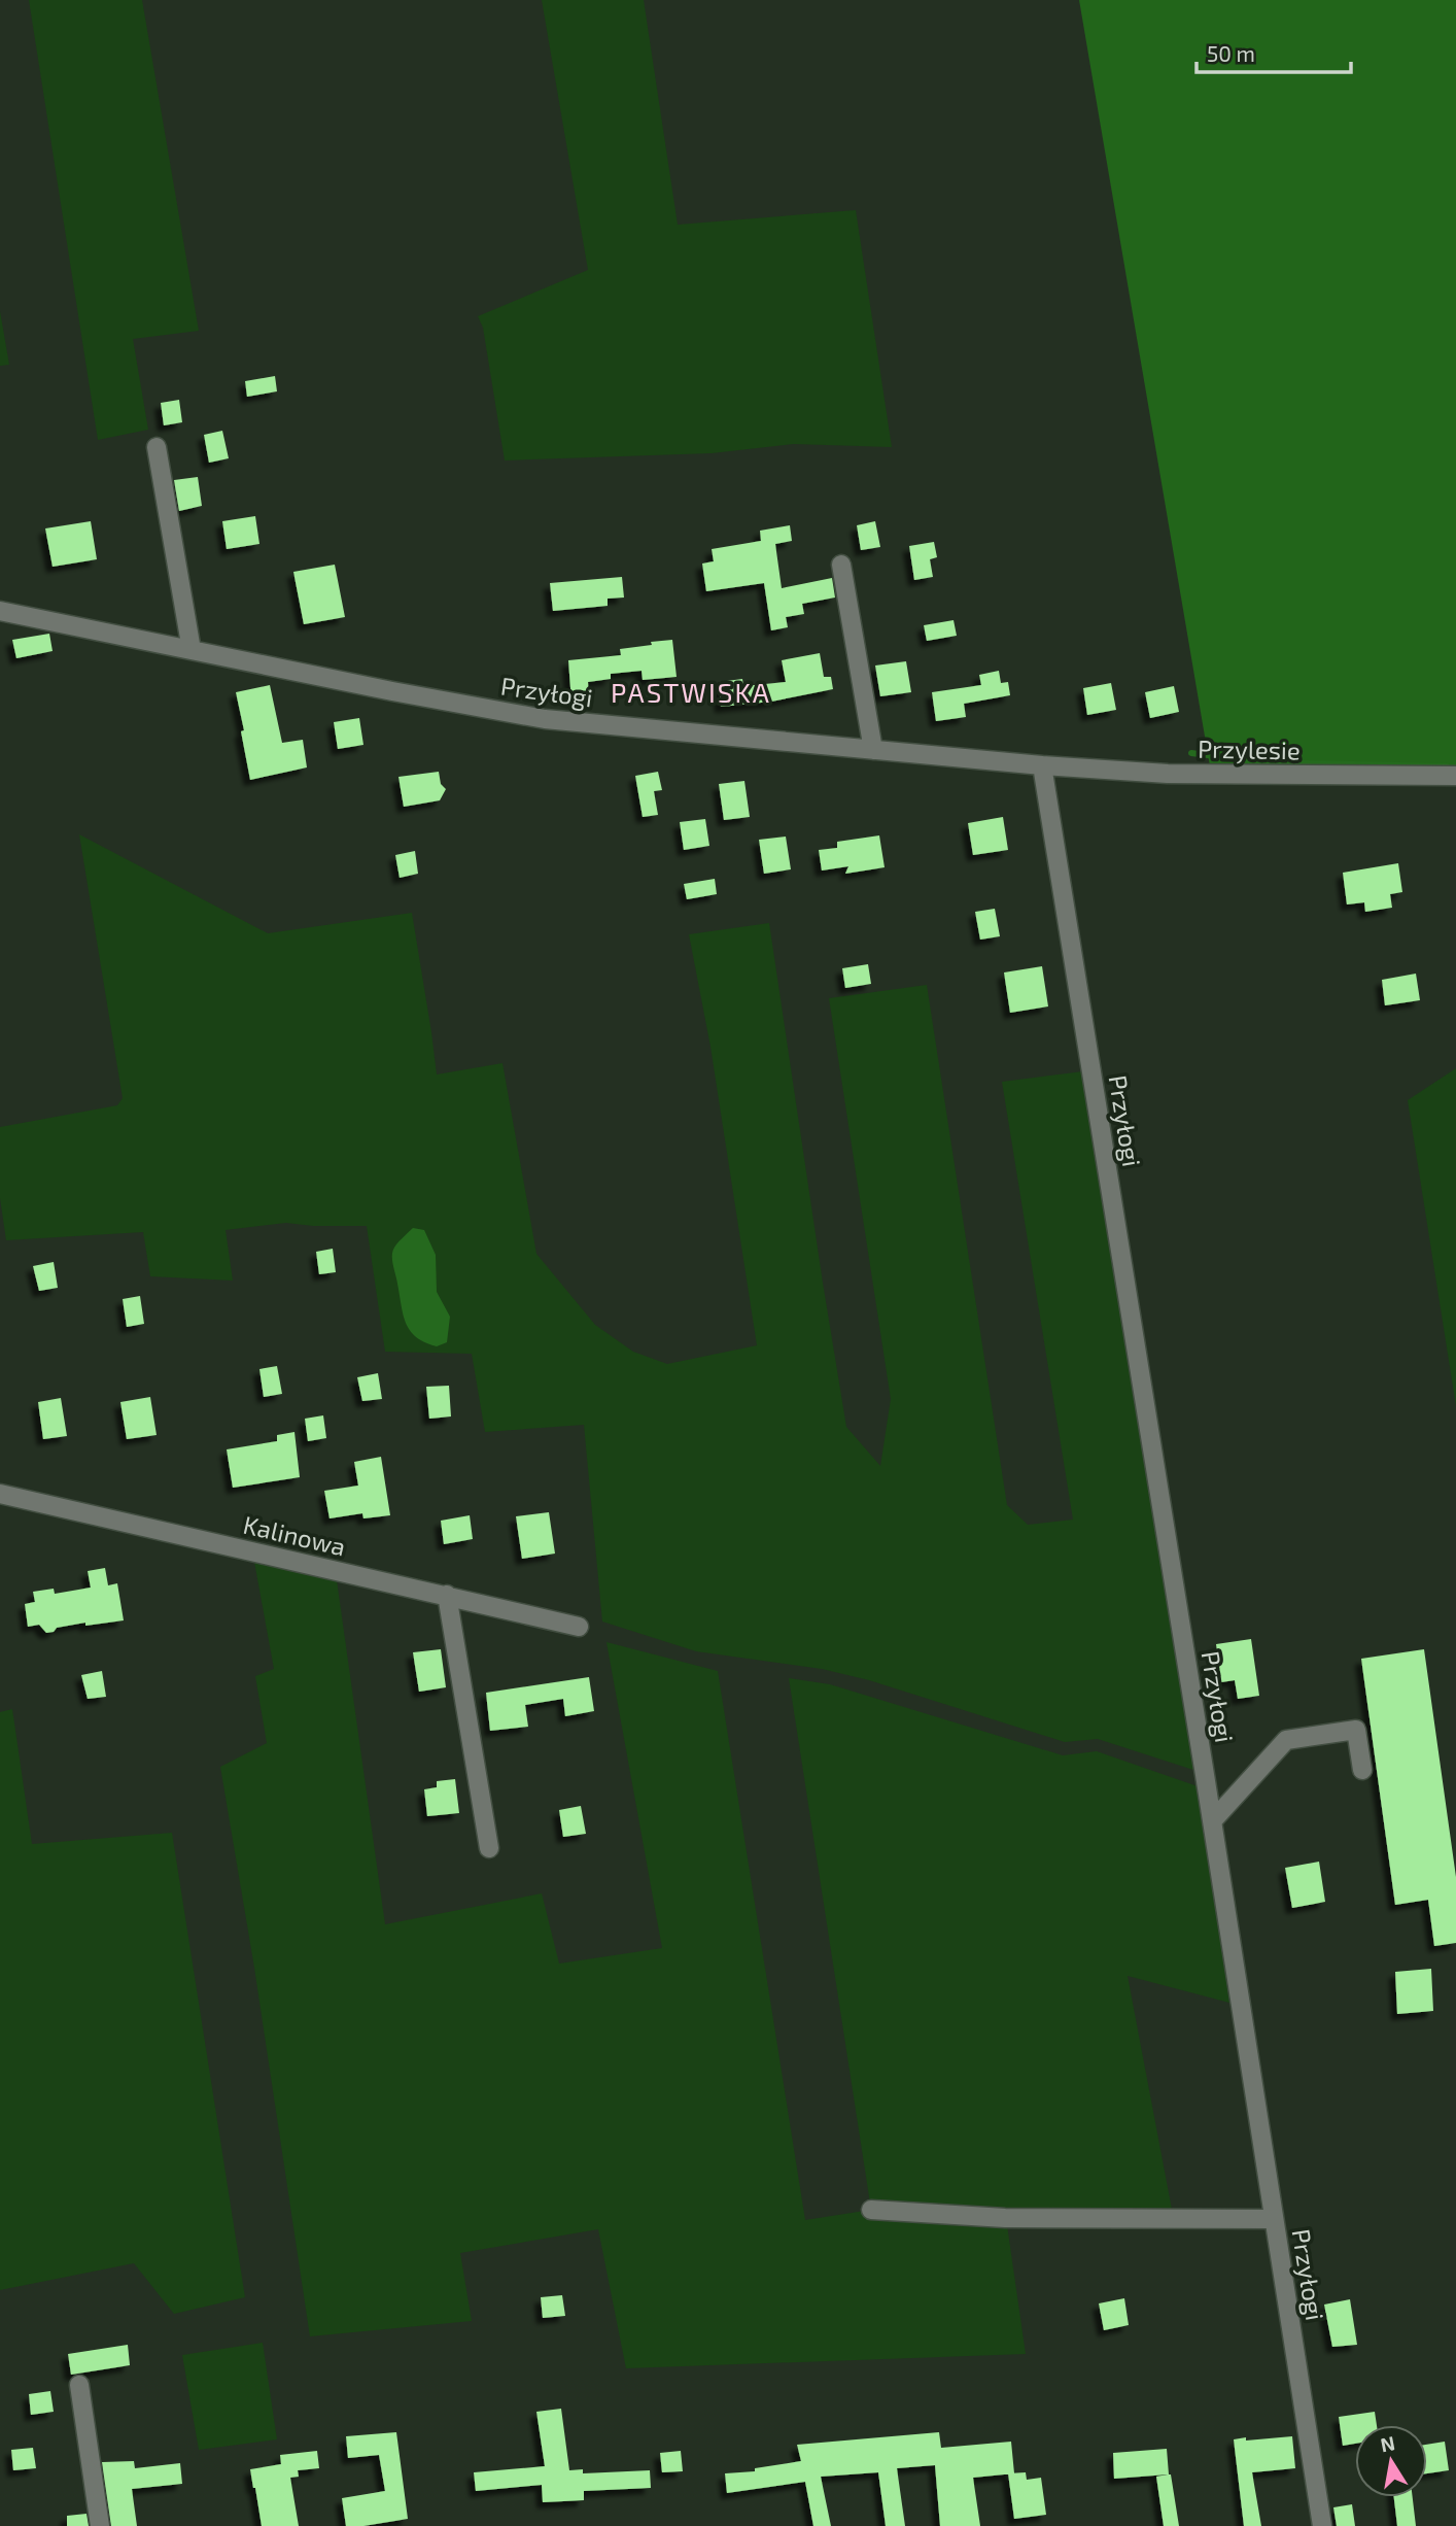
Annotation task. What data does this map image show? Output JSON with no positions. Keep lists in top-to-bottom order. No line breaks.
{"streets":{"street":["Przyłogi","Przylesie","Kalinowa"]},"crossings":[["Przyłogi","Przylesie"]],"districts":["PASTWISKA"],"scale_bar":"50 m","north":"top"}
